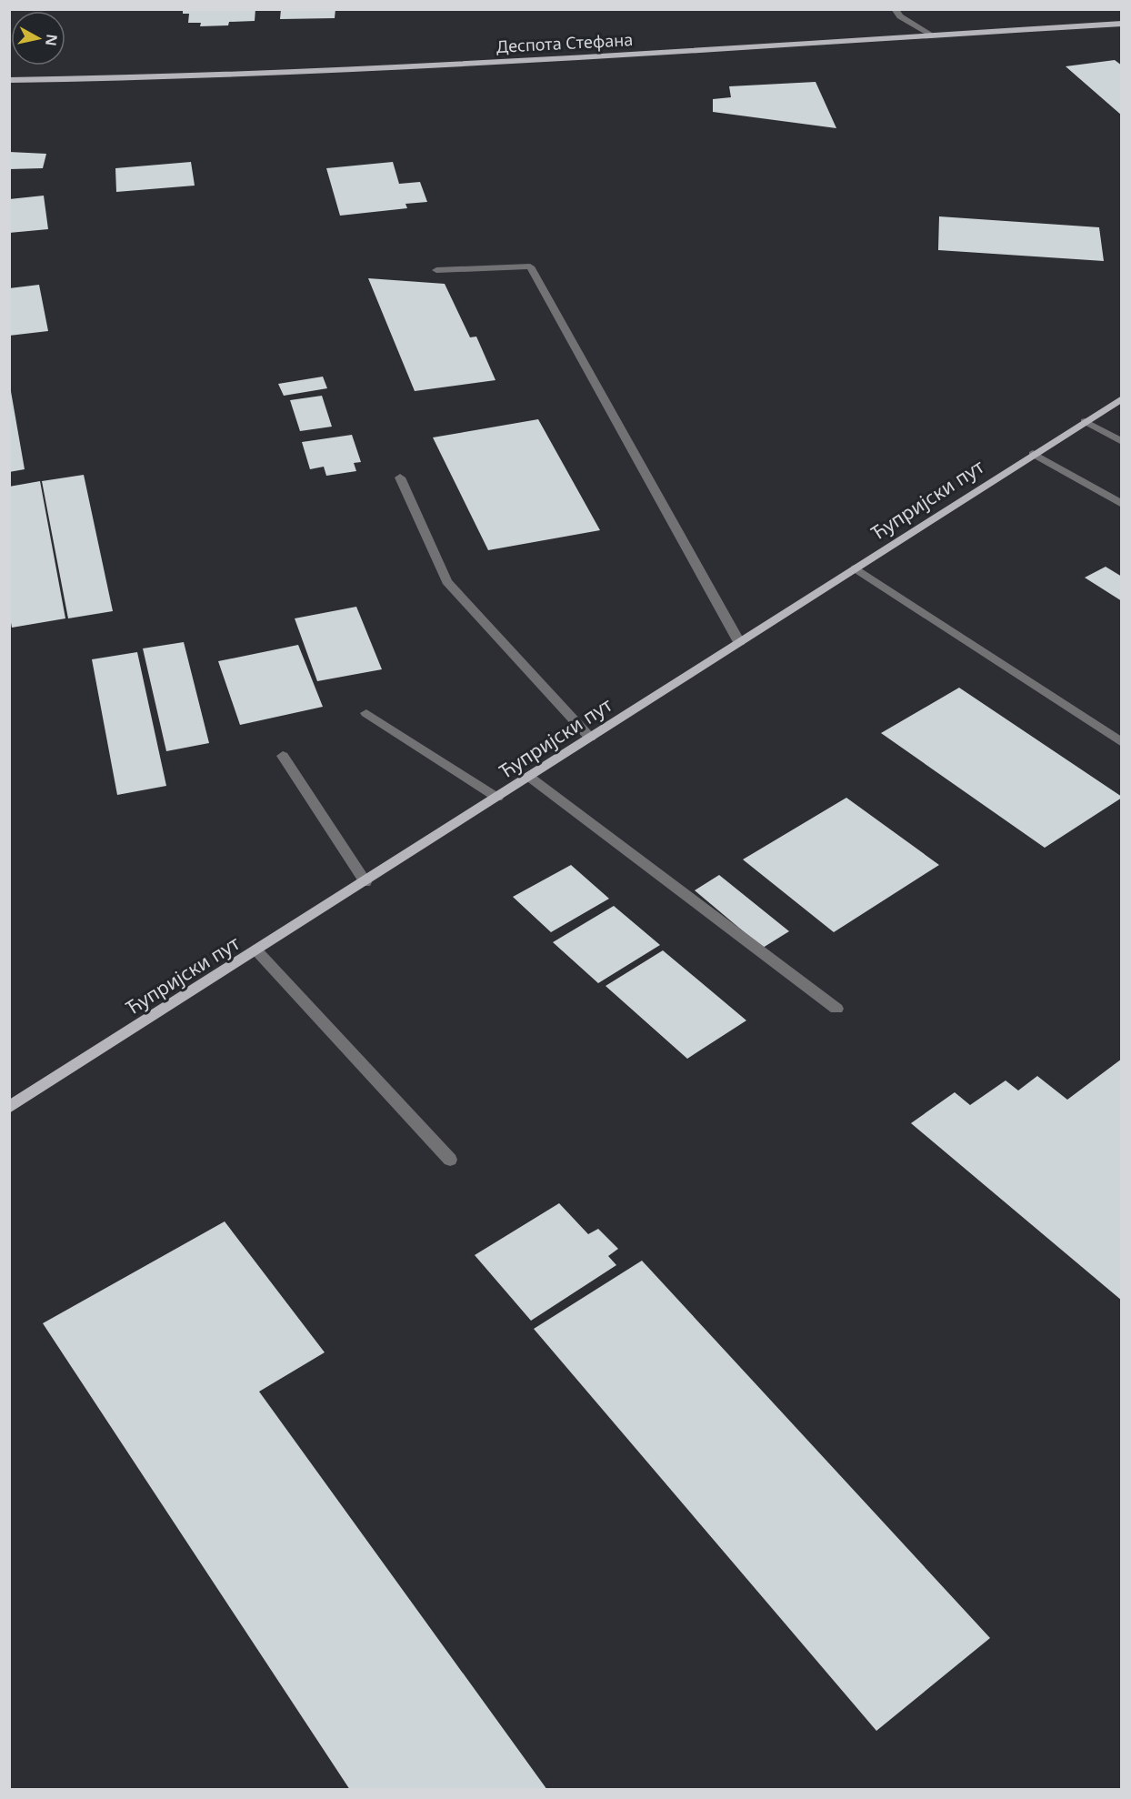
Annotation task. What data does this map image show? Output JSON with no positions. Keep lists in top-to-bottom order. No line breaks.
{"streets":{"main road":["Деспота Стефана","Ћупријски пут"]},"north":"right"}
